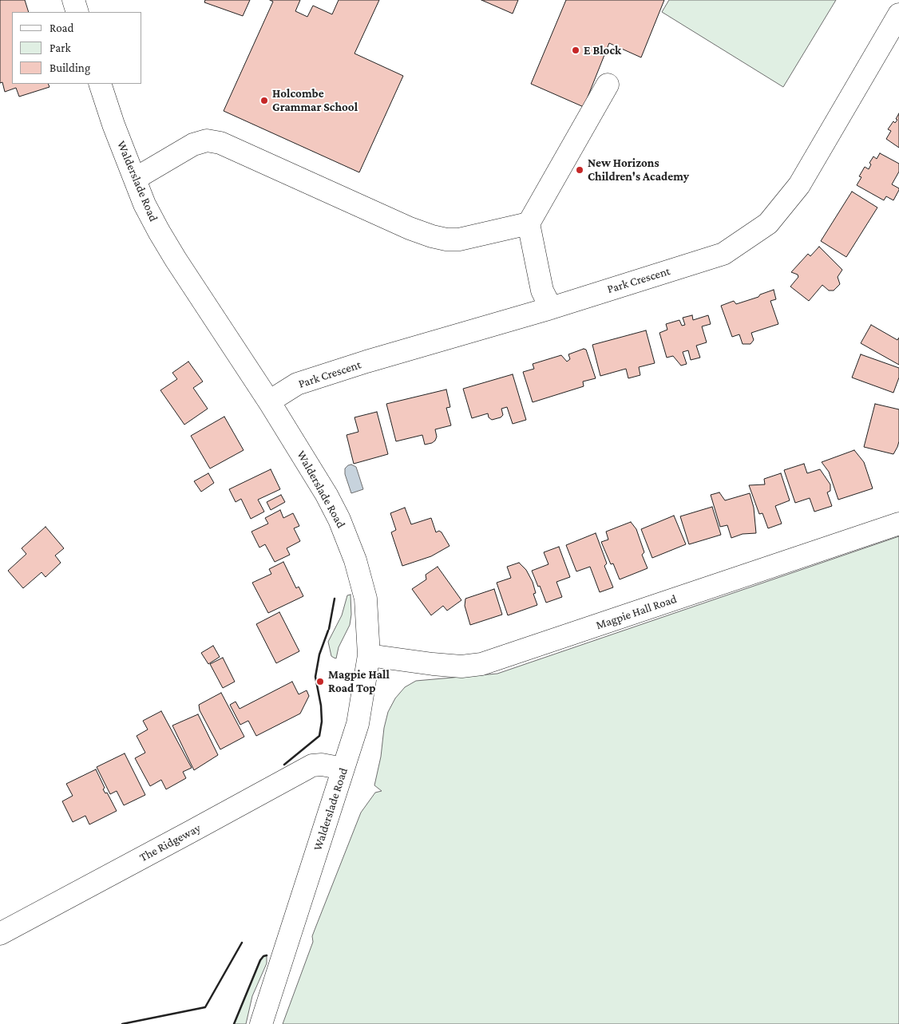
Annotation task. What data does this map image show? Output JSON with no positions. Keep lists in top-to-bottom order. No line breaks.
{"streets":{"street":["Walderslade Road","Park Crescent","Magpie Hall Road","The Ridgeway"]},"crossings":[["Walderslade Road","Park Crescent"],["Walderslade Road","Magpie Hall Road"],["Walderslade Road","The Ridgeway"]],"places":["E Block","Holcombe Grammar School","New Horizons Children's Academy","Magpie Hall Road Top"],"legend":["Road","Park","Building"]}
